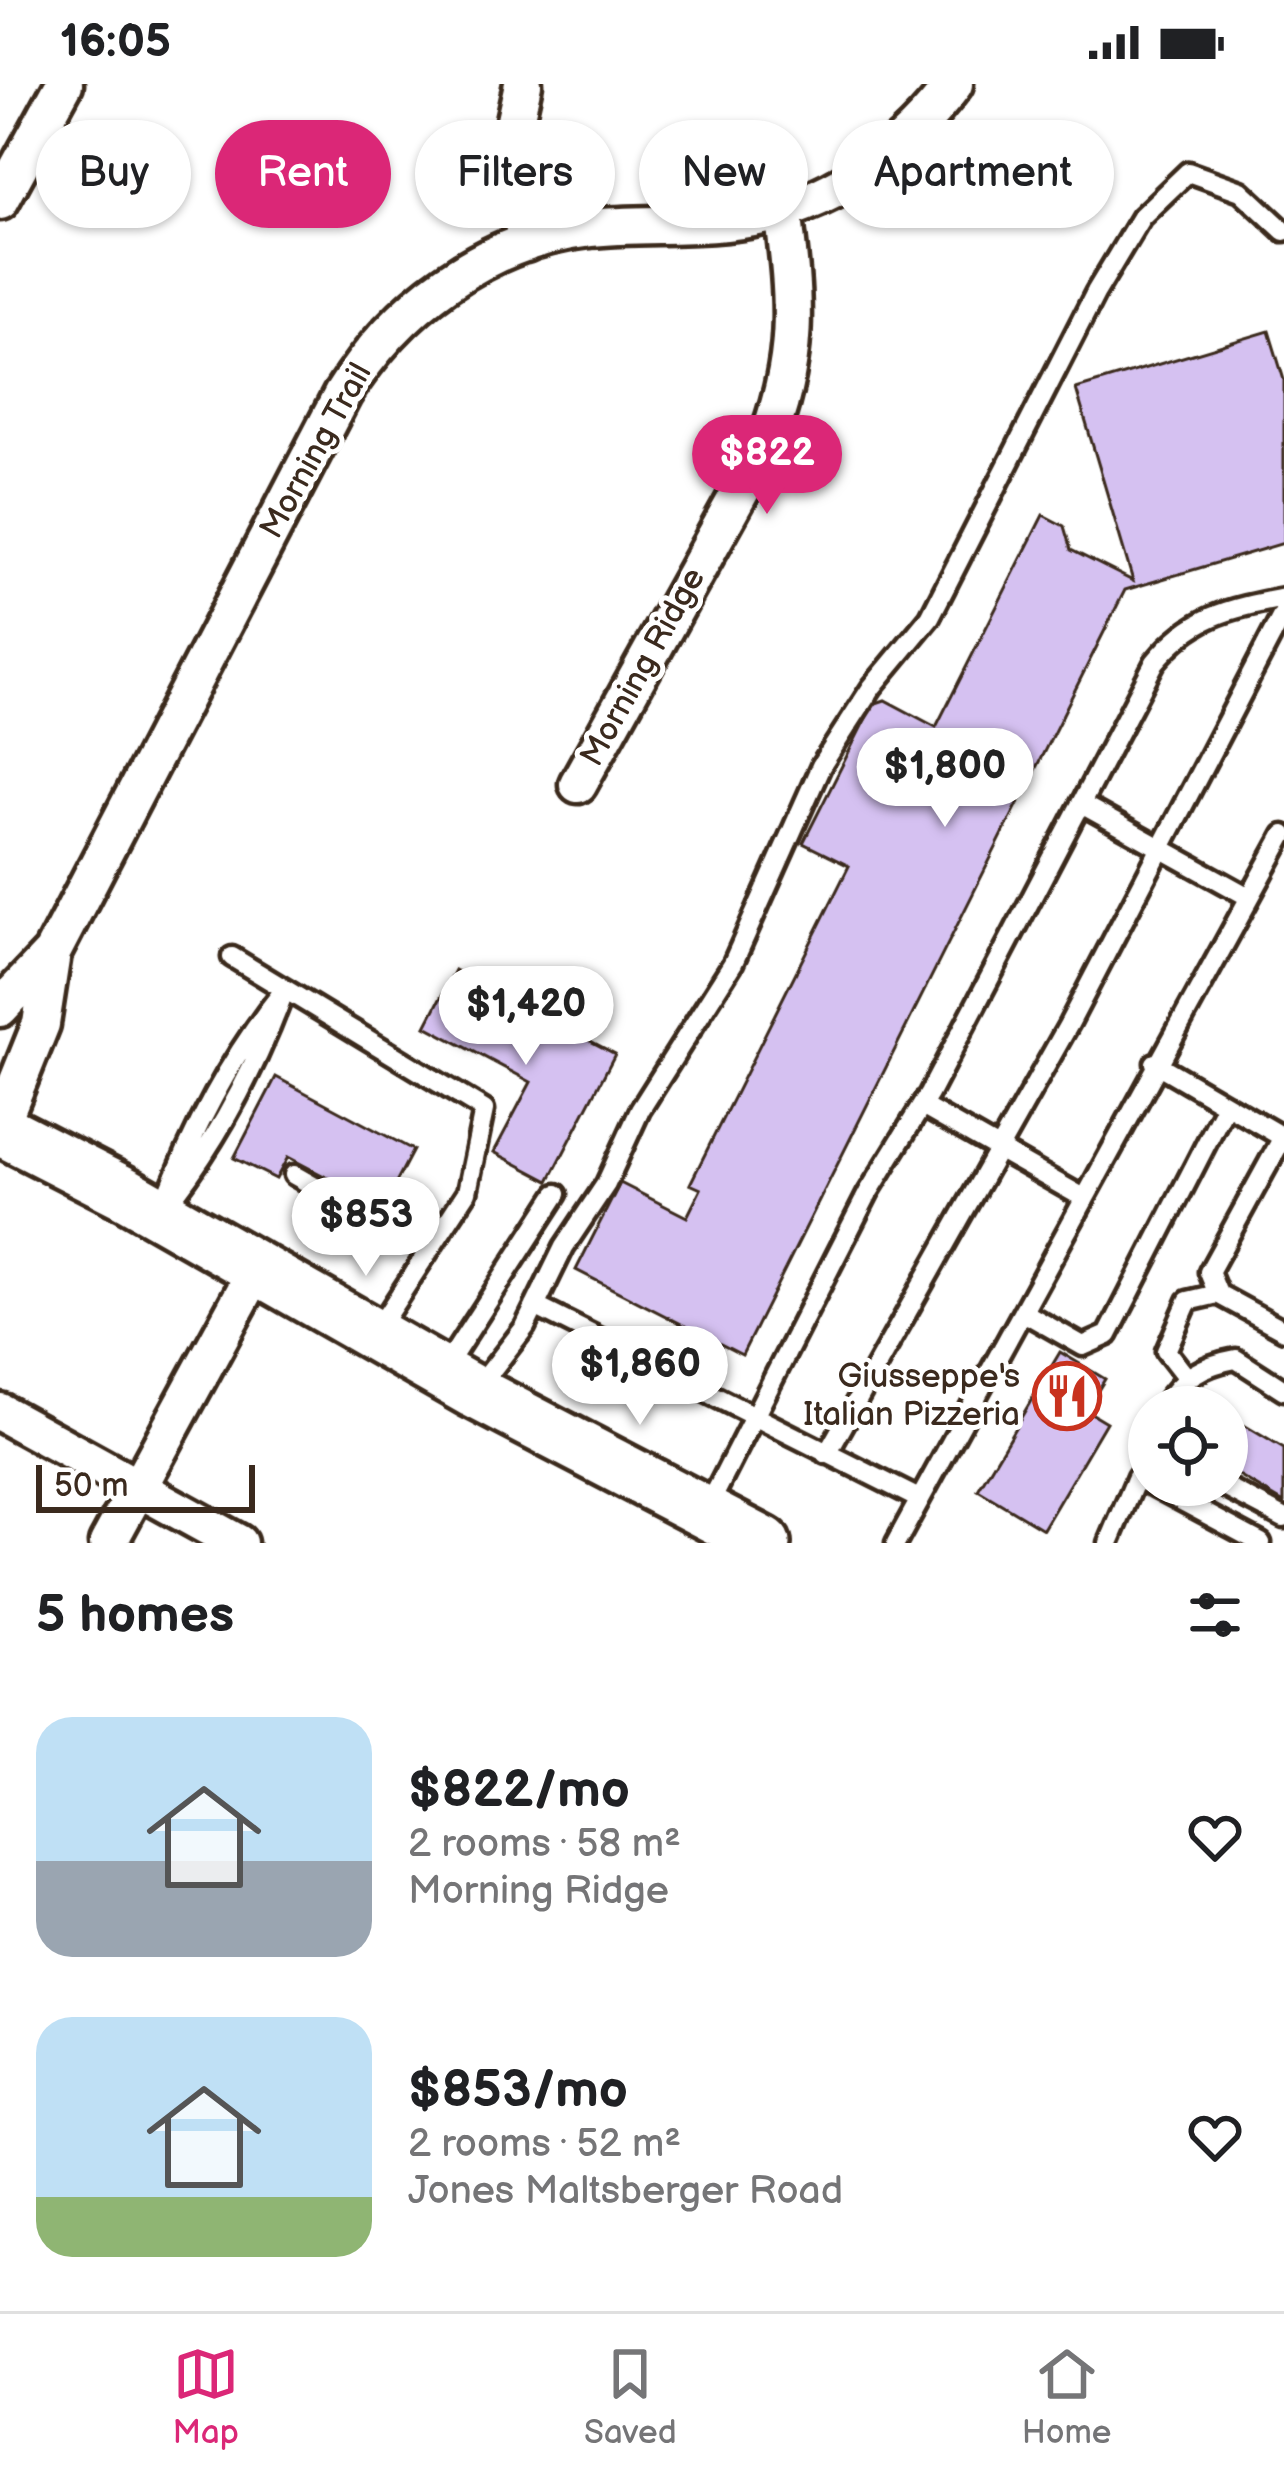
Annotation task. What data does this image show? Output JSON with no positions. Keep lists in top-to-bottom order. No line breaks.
{"streets":{"street":["Morning Trail","Morning Ridge"]},"places":{"restaurant":["Giusseppe's Italian Pizzeria"]},"scale_bar":"50 m","page":{"status":"16:05","chip":["Buy","Rent","Filters","New","Apartment"],"price":["$822","$1,800","$1,420","$853","$1,860"],"scale":"50 m","heading":"5 homes","list":[{"name":"$822/mo","note":"2 rooms · 58 m² · Morning Ridge"},{"name":"$853/mo","note":"2 rooms · 52 m² · Jones Maltsberger Road"}],"tabs":["Map","Saved","Home"]}}
